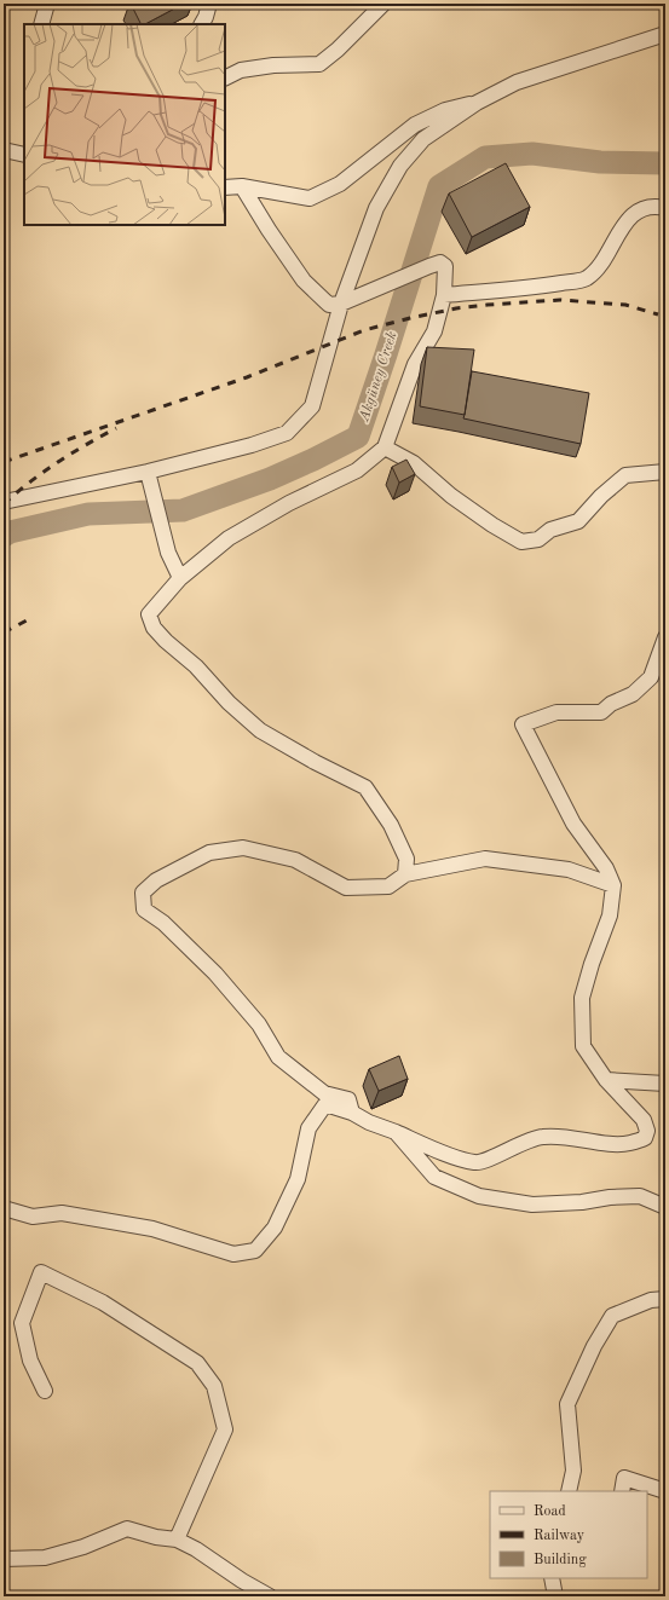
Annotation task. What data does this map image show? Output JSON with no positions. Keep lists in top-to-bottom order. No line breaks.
{"water":["Akgüney Creek"],"legend":["Road","Railway","Building"]}
